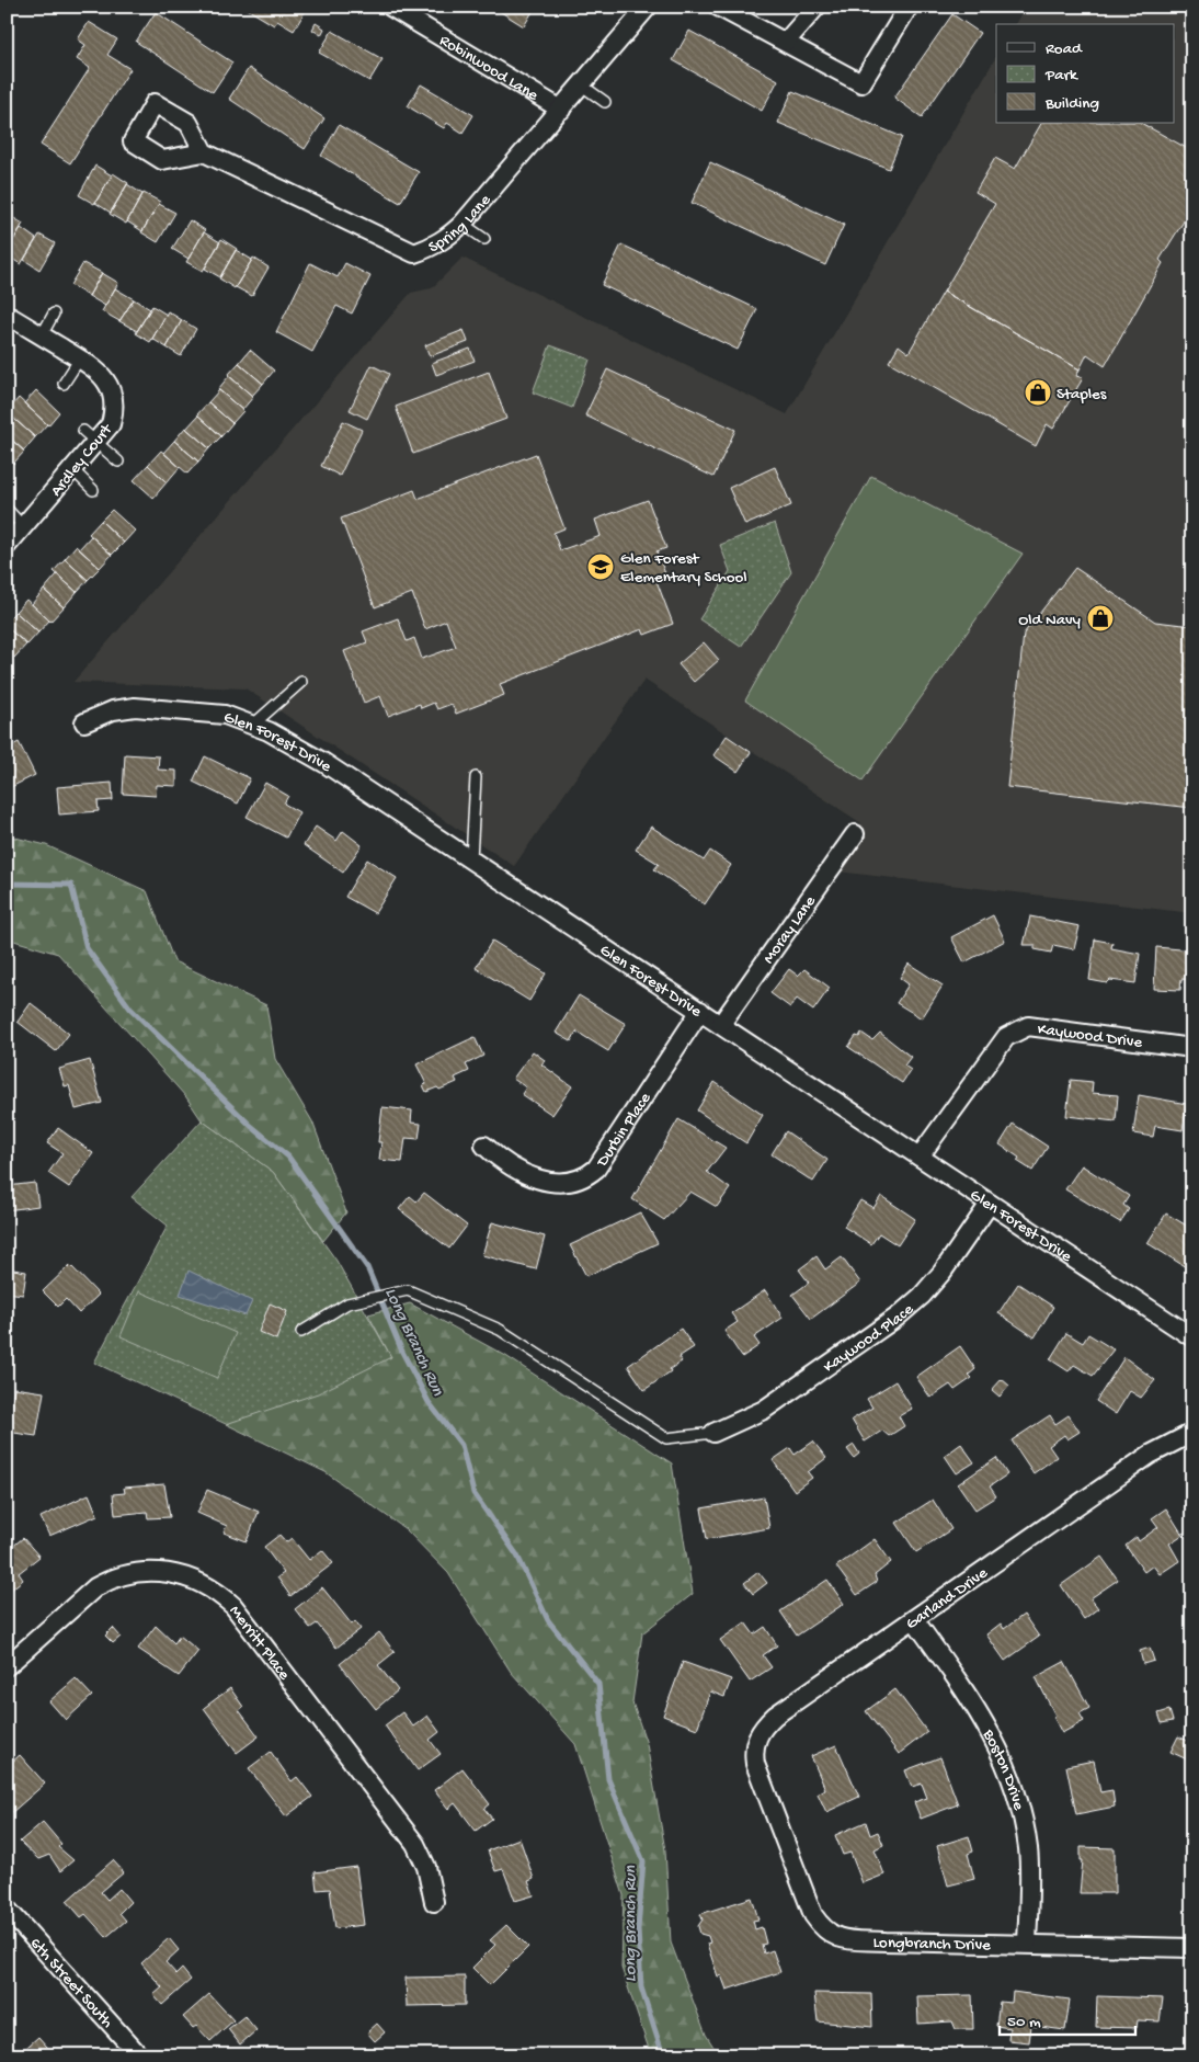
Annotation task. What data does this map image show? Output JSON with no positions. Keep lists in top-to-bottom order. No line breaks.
{"streets":{"street":["Robinwood Lane","Spring Lane","Ardley Court","Glen Forest Drive","Moray Lane","Kaywood Drive","Durbin Place","Kaywood Place","Garland Drive","Merritt Place","Boston Drive","Longbranch Drive","6th Street South"]},"crossings":[["Robinwood Lane","Spring Lane"],["Glen Forest Drive","Moray Lane"],["Glen Forest Drive","Kaywood Drive"],["Glen Forest Drive","Durbin Place"],["Glen Forest Drive","Kaywood Place"],["Garland Drive","Boston Drive"],["Garland Drive","Longbranch Drive"],["Boston Drive","Longbranch Drive"]],"water":["Long Branch Run"],"places":{"shop":["Staples","Old Navy"],"school or university":["Glen Forest Elementary School"]},"legend":["Road","Park","Building"],"scale_bar":"50 m"}
